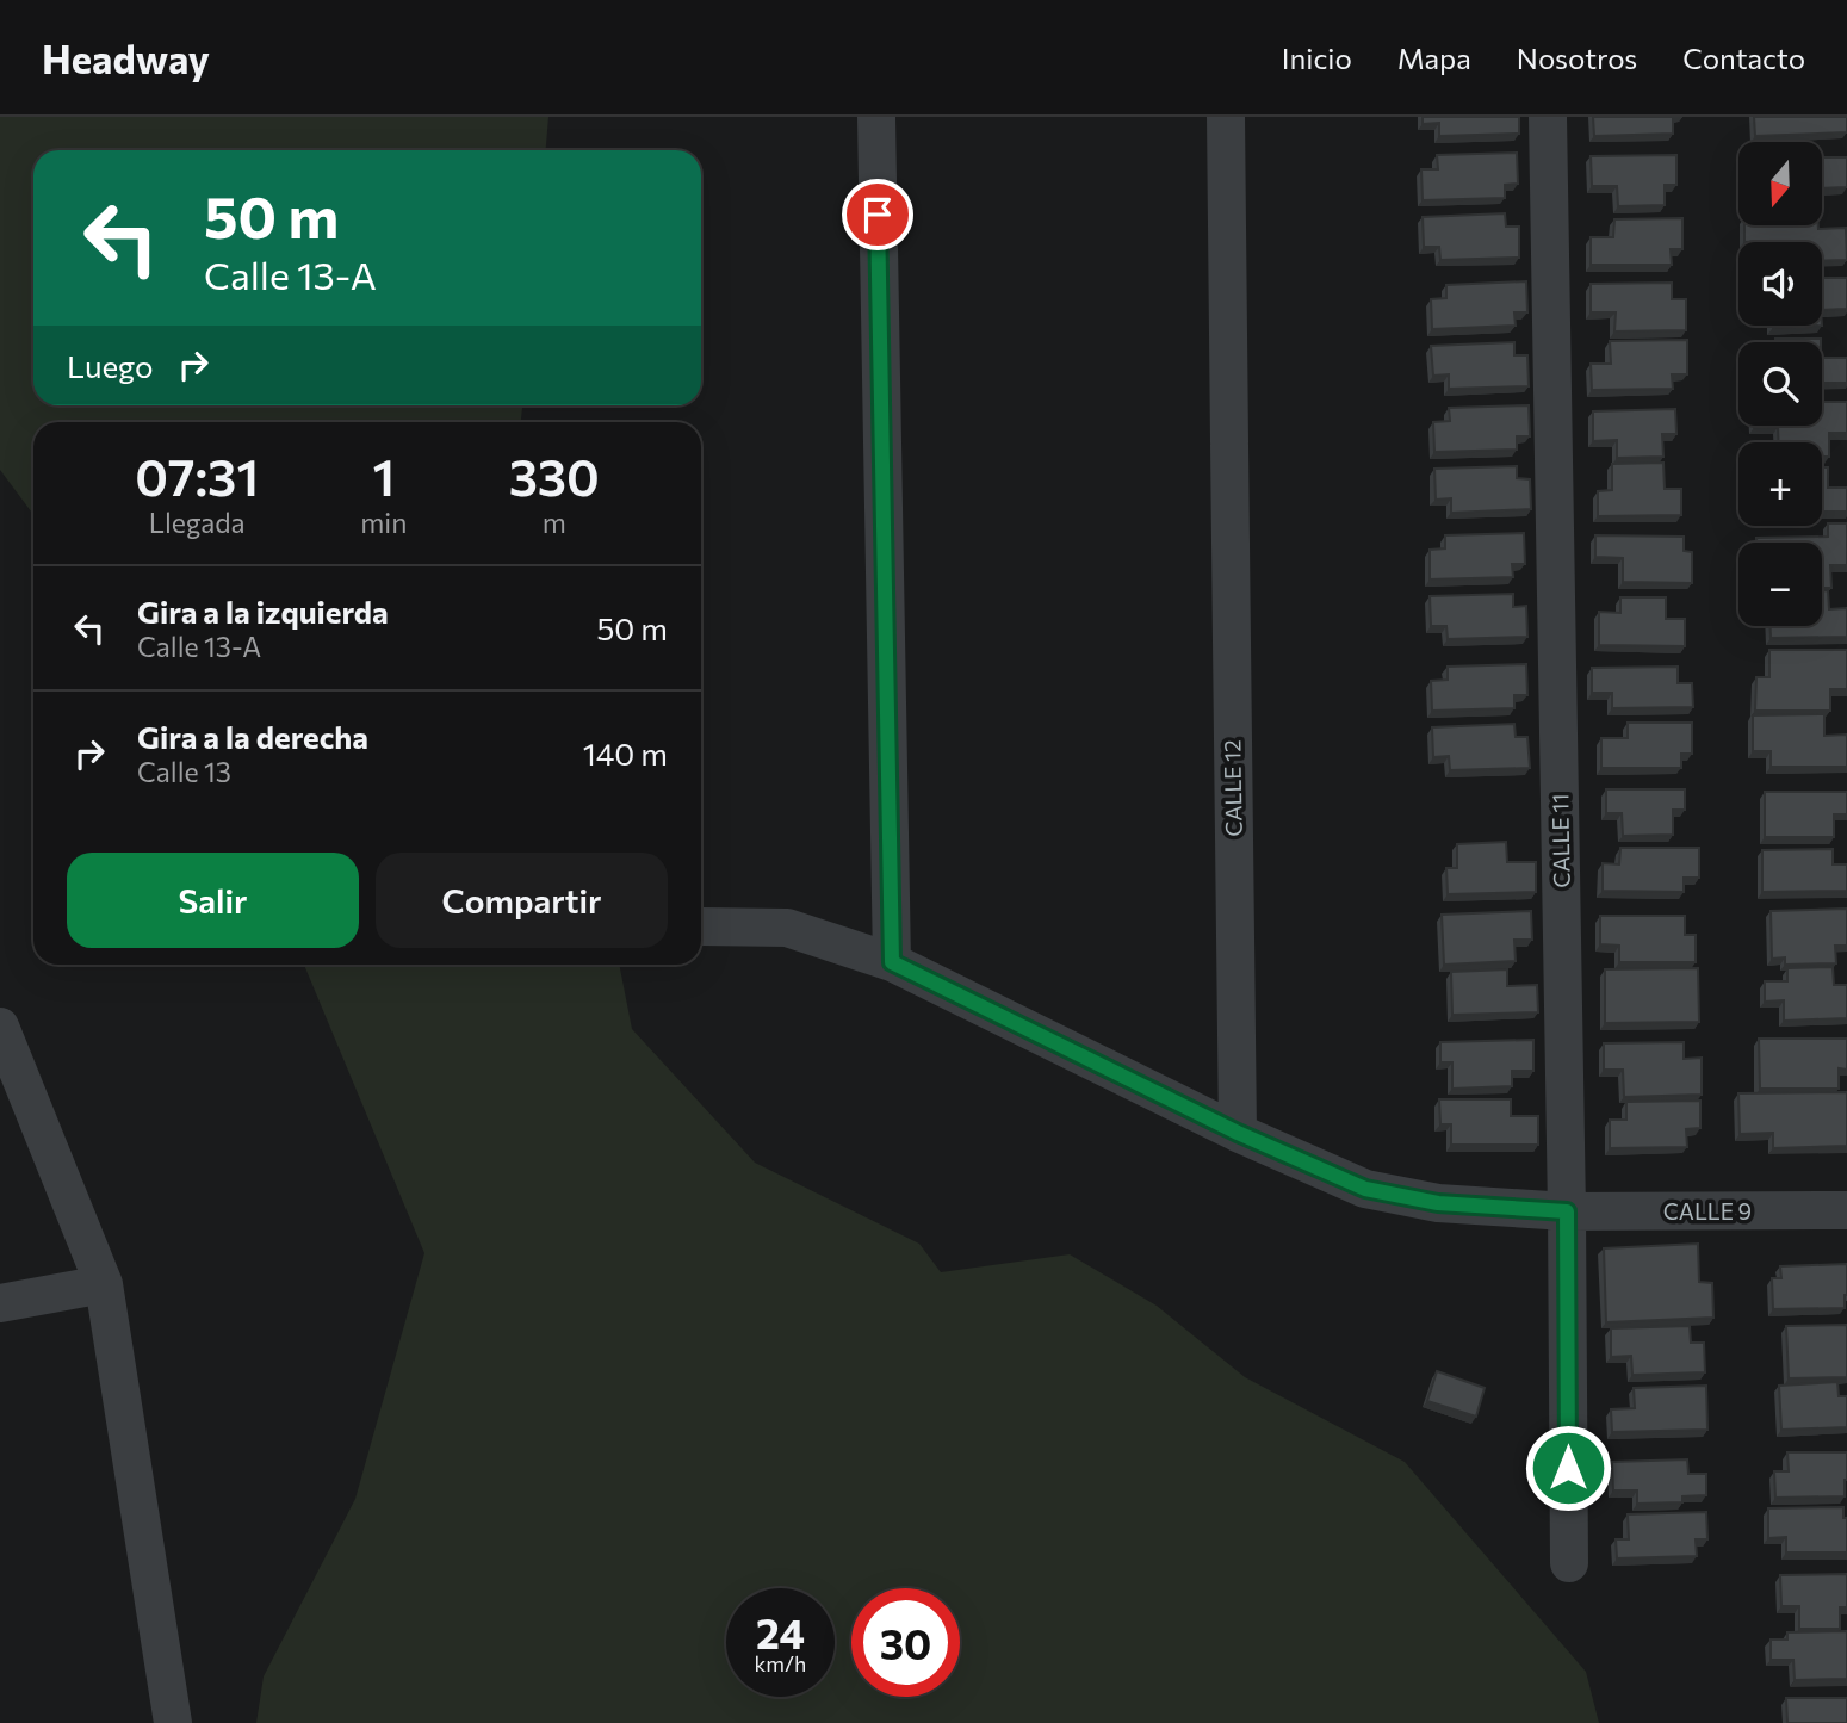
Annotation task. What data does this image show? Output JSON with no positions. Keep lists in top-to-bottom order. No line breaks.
{"streets":{"street":["CALLE 12","CALLE 11","CALLE 9"]},"crossings":[["CALLE 12","CALLE 9"],["CALLE 11","CALLE 9"]],"north":"bottom","page":{"header":"Headway","nav":["Inicio","Mapa","Nosotros","Contacto"],"map_buttons":["+","−"],"turn":["50 m","Calle 13-A"],"then":"Luego","eta":["07:31","Llegada","1","min","330","m"],"list":[{"name":"Gira a la izquierda","note":"Calle 13-A","value":"50 m"},{"name":"Gira a la derecha","note":"Calle 13","value":"140 m"}],"buttons":["Salir","Compartir"],"speed":"24 km/h","limit":"30"}}
